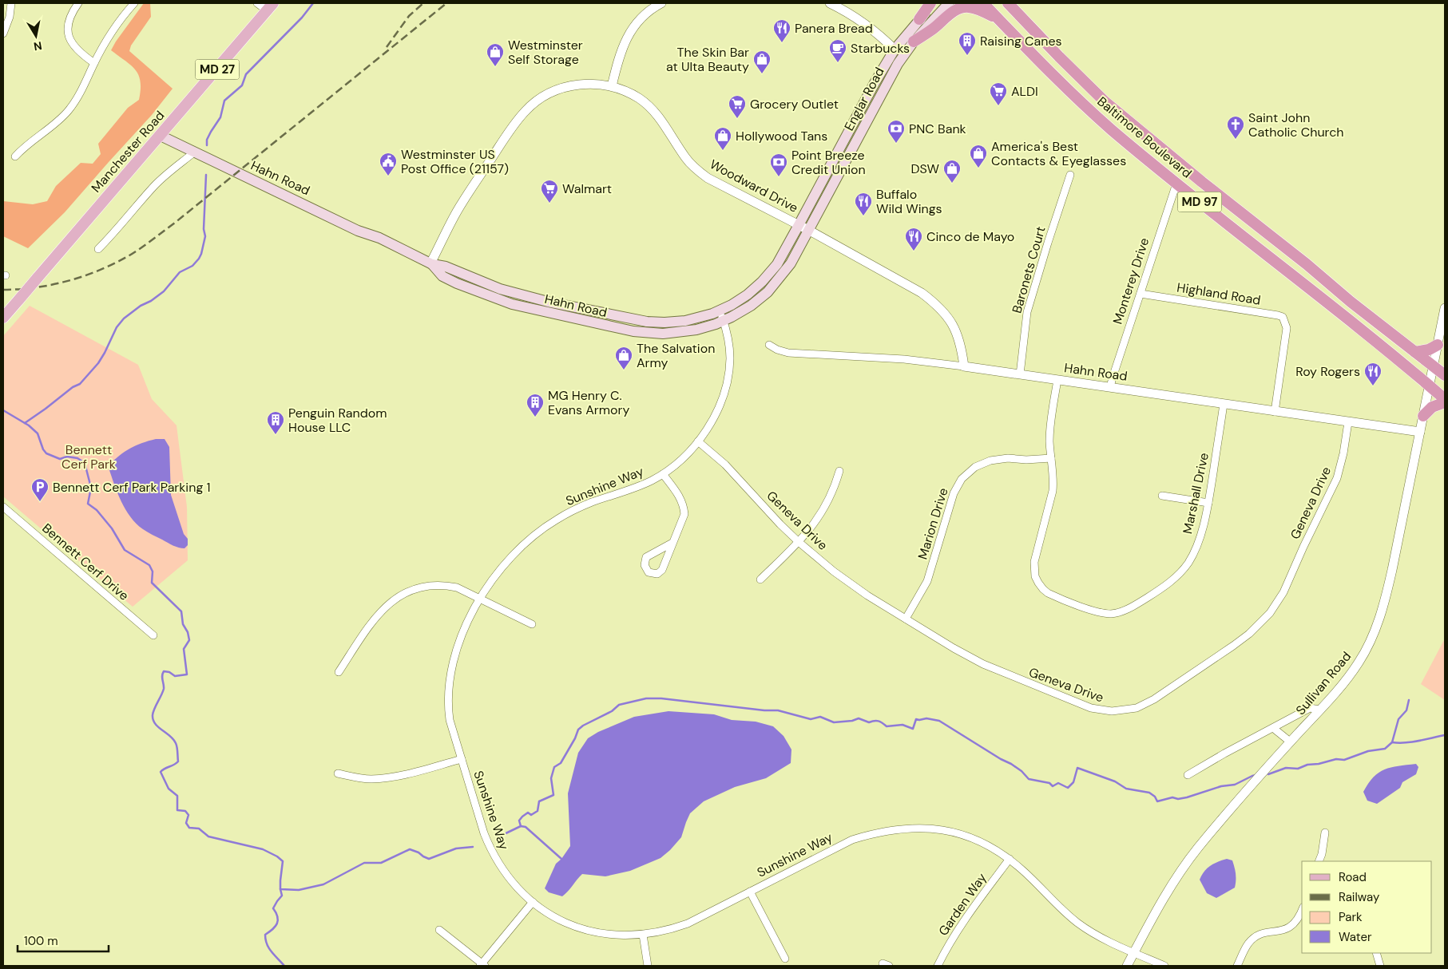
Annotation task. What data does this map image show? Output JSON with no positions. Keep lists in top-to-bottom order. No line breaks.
{"streets":{"highway":["Baltimore Boulevard","MD 97"],"main road":["MD 27","Englar Road","Manchester Road","Hahn Road"],"street":["Woodward Drive","Baronets Court","Monterey Drive","Highland Road","Sunshine Way","Marshall Drive","Geneva Drive","Marion Drive","Bennett Cerf Drive","Sullivan Road","Garden Way"]},"crossings":[["Englar Road","Hahn Road"],["Englar Road","Woodward Drive"],["Englar Road","Sunshine Way"],["Baltimore Boulevard","MD 97"],["Baltimore Boulevard","Monterey Drive"],["Baltimore Boulevard","Sullivan Road"],["Manchester Road","Hahn Road"],["Hahn Road","Woodward Drive"],["Hahn Road","Baronets Court"],["Hahn Road","Monterey Drive"],["Hahn Road","Highland Road"],["Hahn Road","Sunshine Way"],["Hahn Road","Marshall Drive"],["Hahn Road","Geneva Drive"],["Hahn Road","Sullivan Road"],["MD 97","Sullivan Road"],["Monterey Drive","Highland Road"],["Sunshine Way","Geneva Drive"],["Sunshine Way","Sullivan Road"],["Sunshine Way","Garden Way"],["Marshall Drive","Marion Drive"],["Geneva Drive","Marion Drive"]],"parks":["Bennett Cerf Park"],"places":{"restaurant":["Panera Bread","Buffalo Wild Wings","Cinco de Mayo","Roy Rogers"],"building":["Raising Canes","MG Henry C. Evans Armory","Penguin Random House LLC"],"cafe":["Starbucks"],"shop":["Westminster Self Storage","The Skin Bar at Ulta Beauty","Hollywood Tans","America's Best Contacts & Eyeglasses","DSW","The Salvation Army"],"supermarket":["ALDI","Grocery Outlet","Walmart"],"church":["Saint John Catholic Church"],"bank":["PNC Bank","Point Breeze Credit Union"],"public building":["Westminster US Post Office (21157)"],"parking":["Bennett Cerf Park Parking 1"]},"legend":["Road","Railway","Park","Water"],"scale_bar":"100 m","north":"bottom"}
